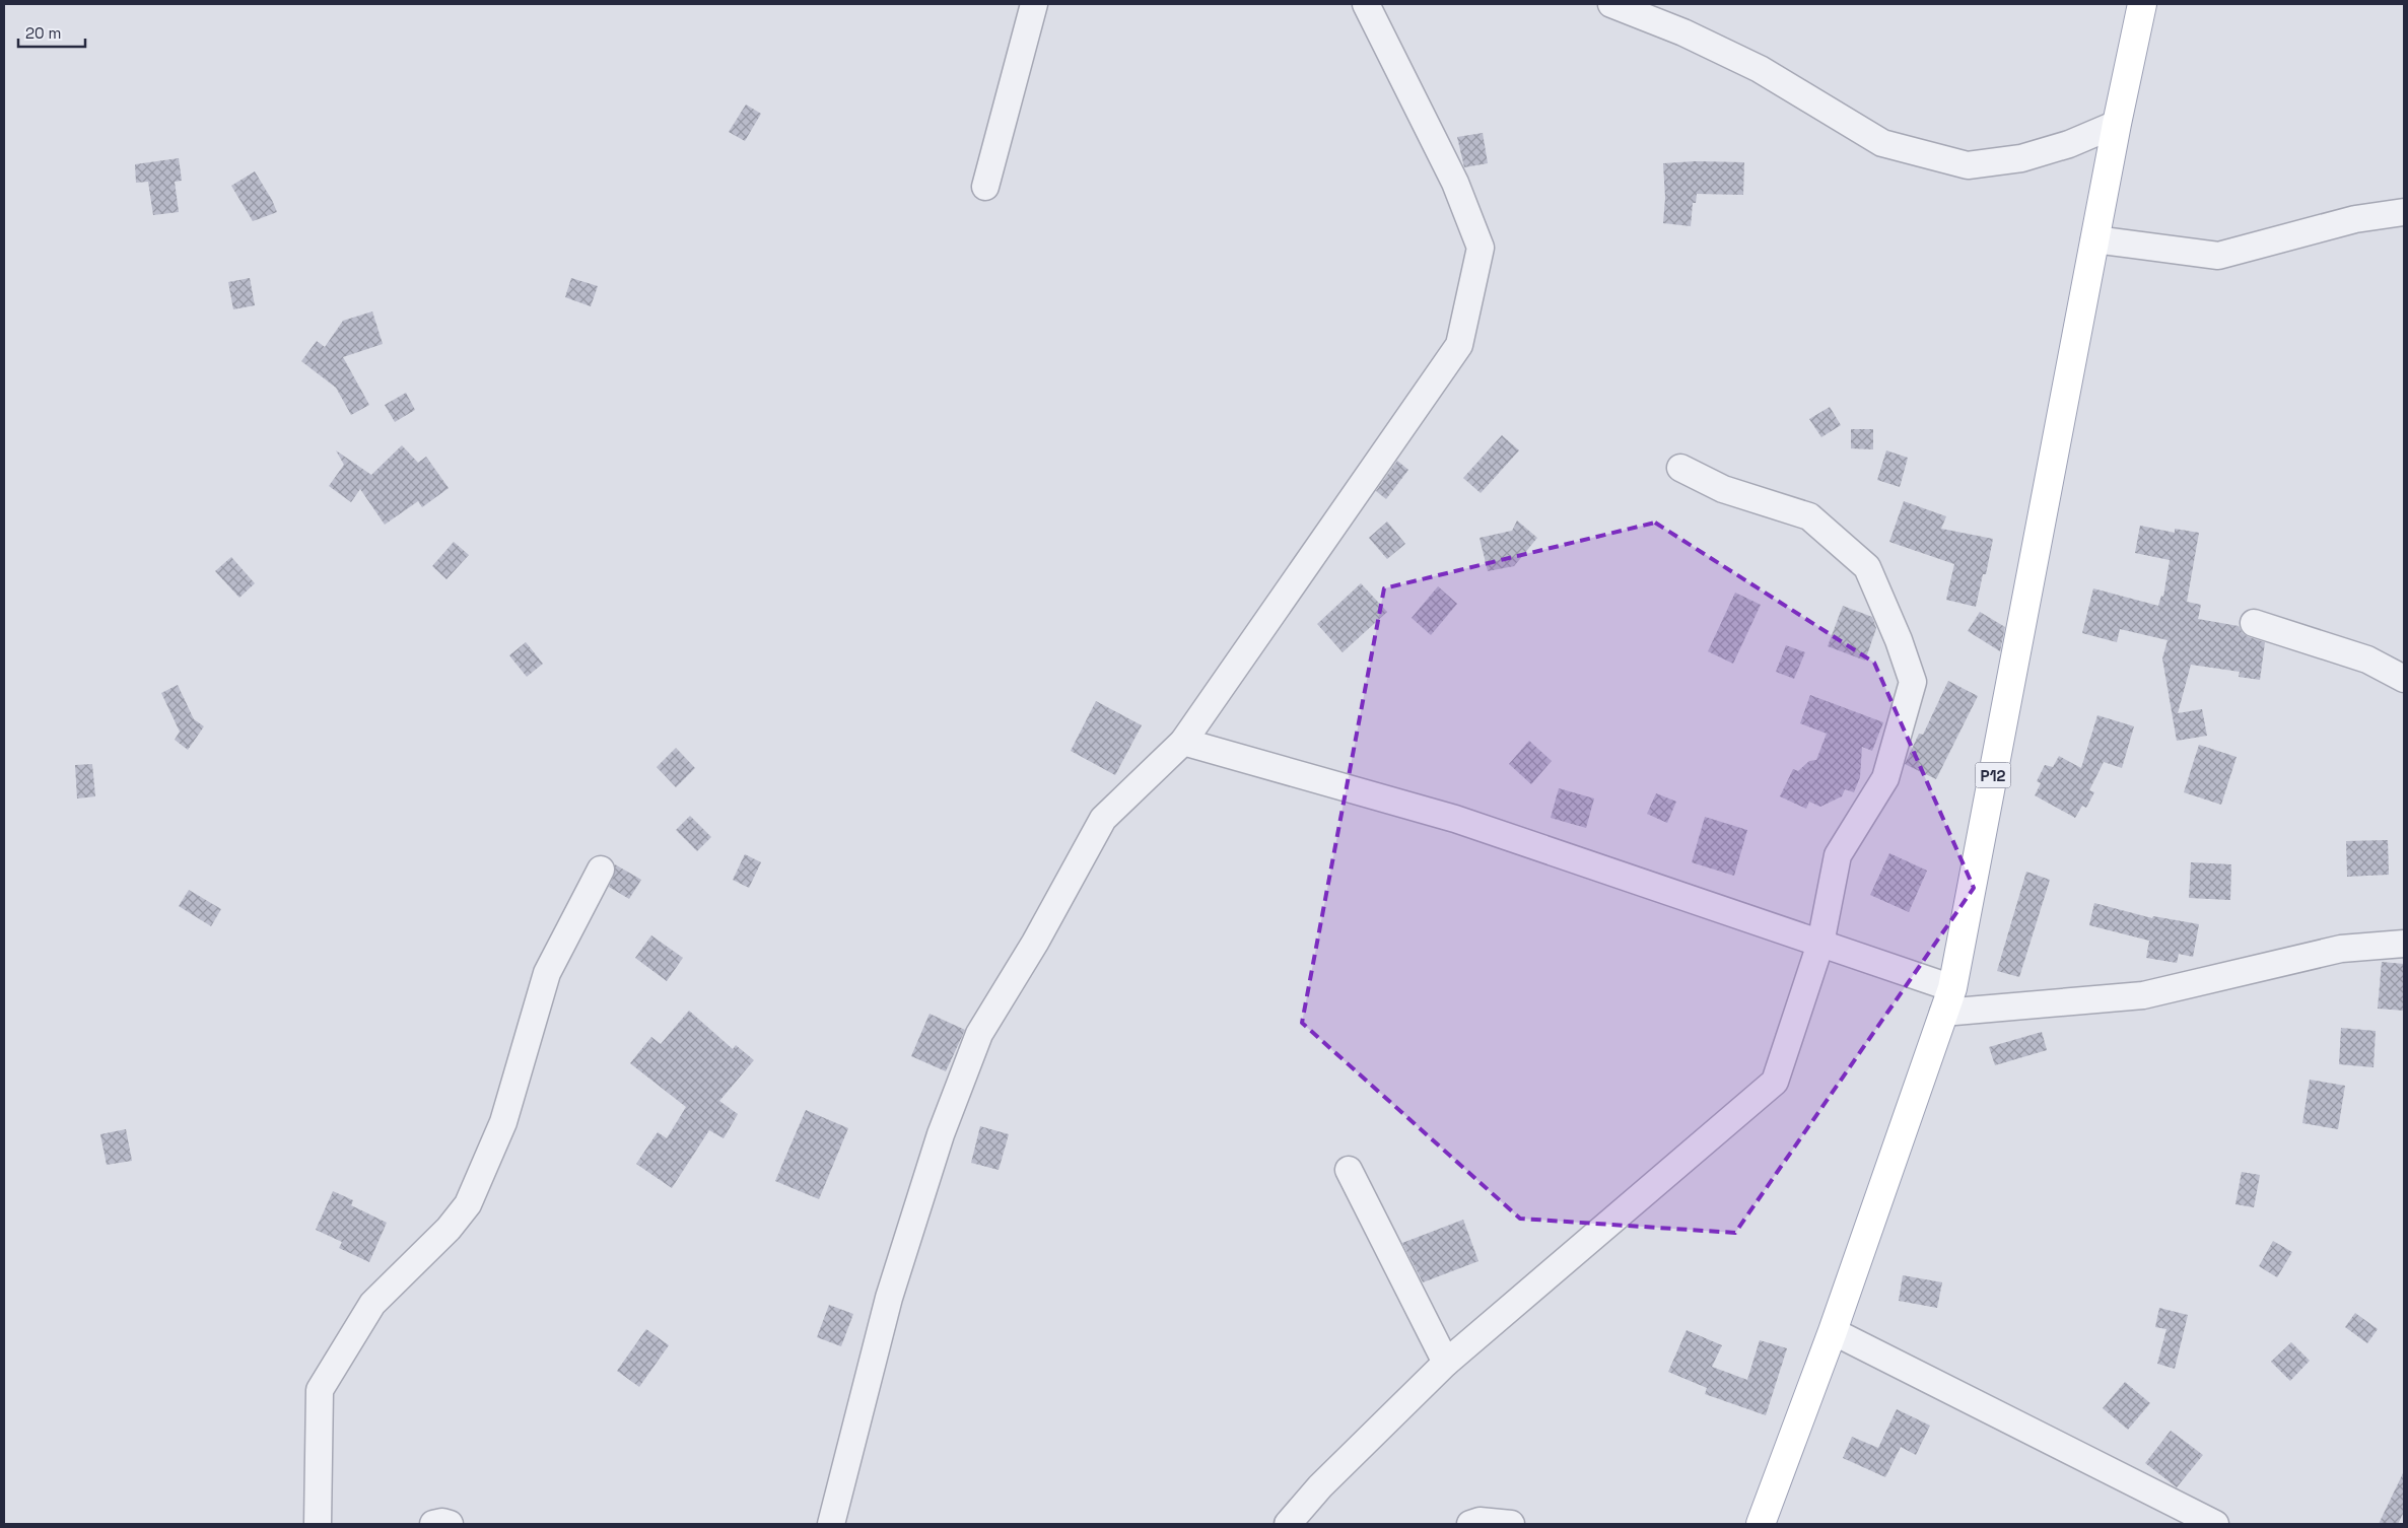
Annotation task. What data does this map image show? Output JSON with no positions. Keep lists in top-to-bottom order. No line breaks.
{"streets":{"main road":["P12"]},"scale_bar":"20 m"}
